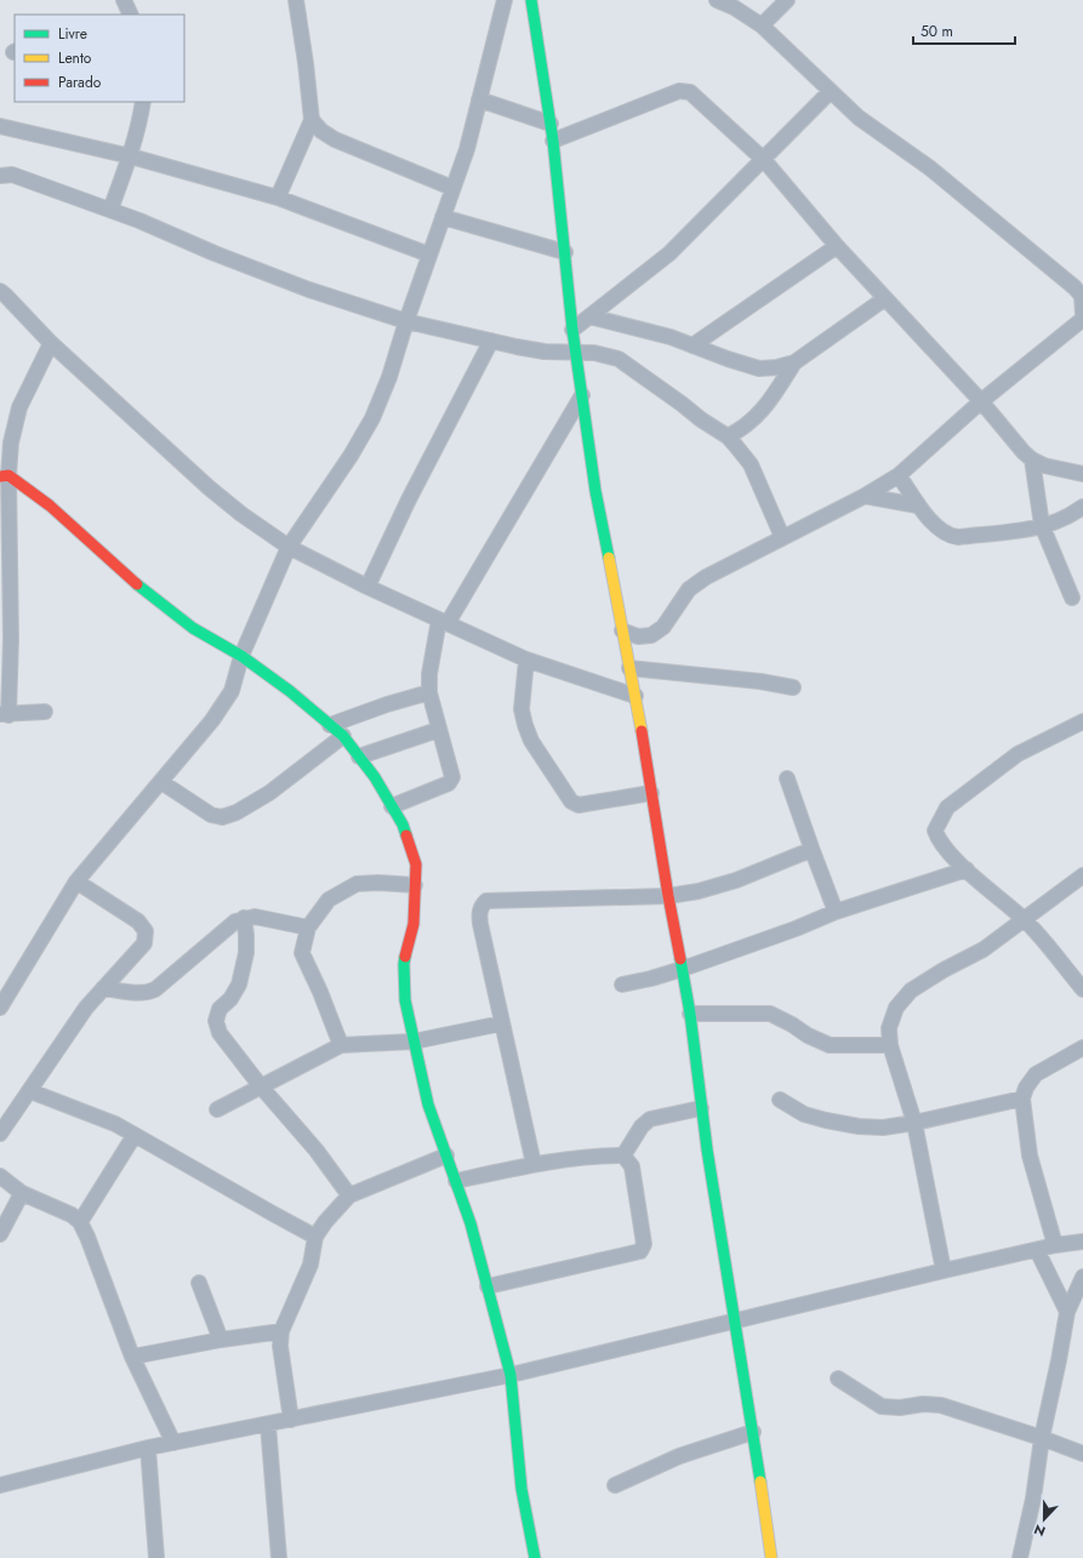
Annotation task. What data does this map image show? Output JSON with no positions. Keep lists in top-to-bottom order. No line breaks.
{"legend":["Livre","Lento","Parado"],"scale_bar":"50 m","north":"bottom"}
